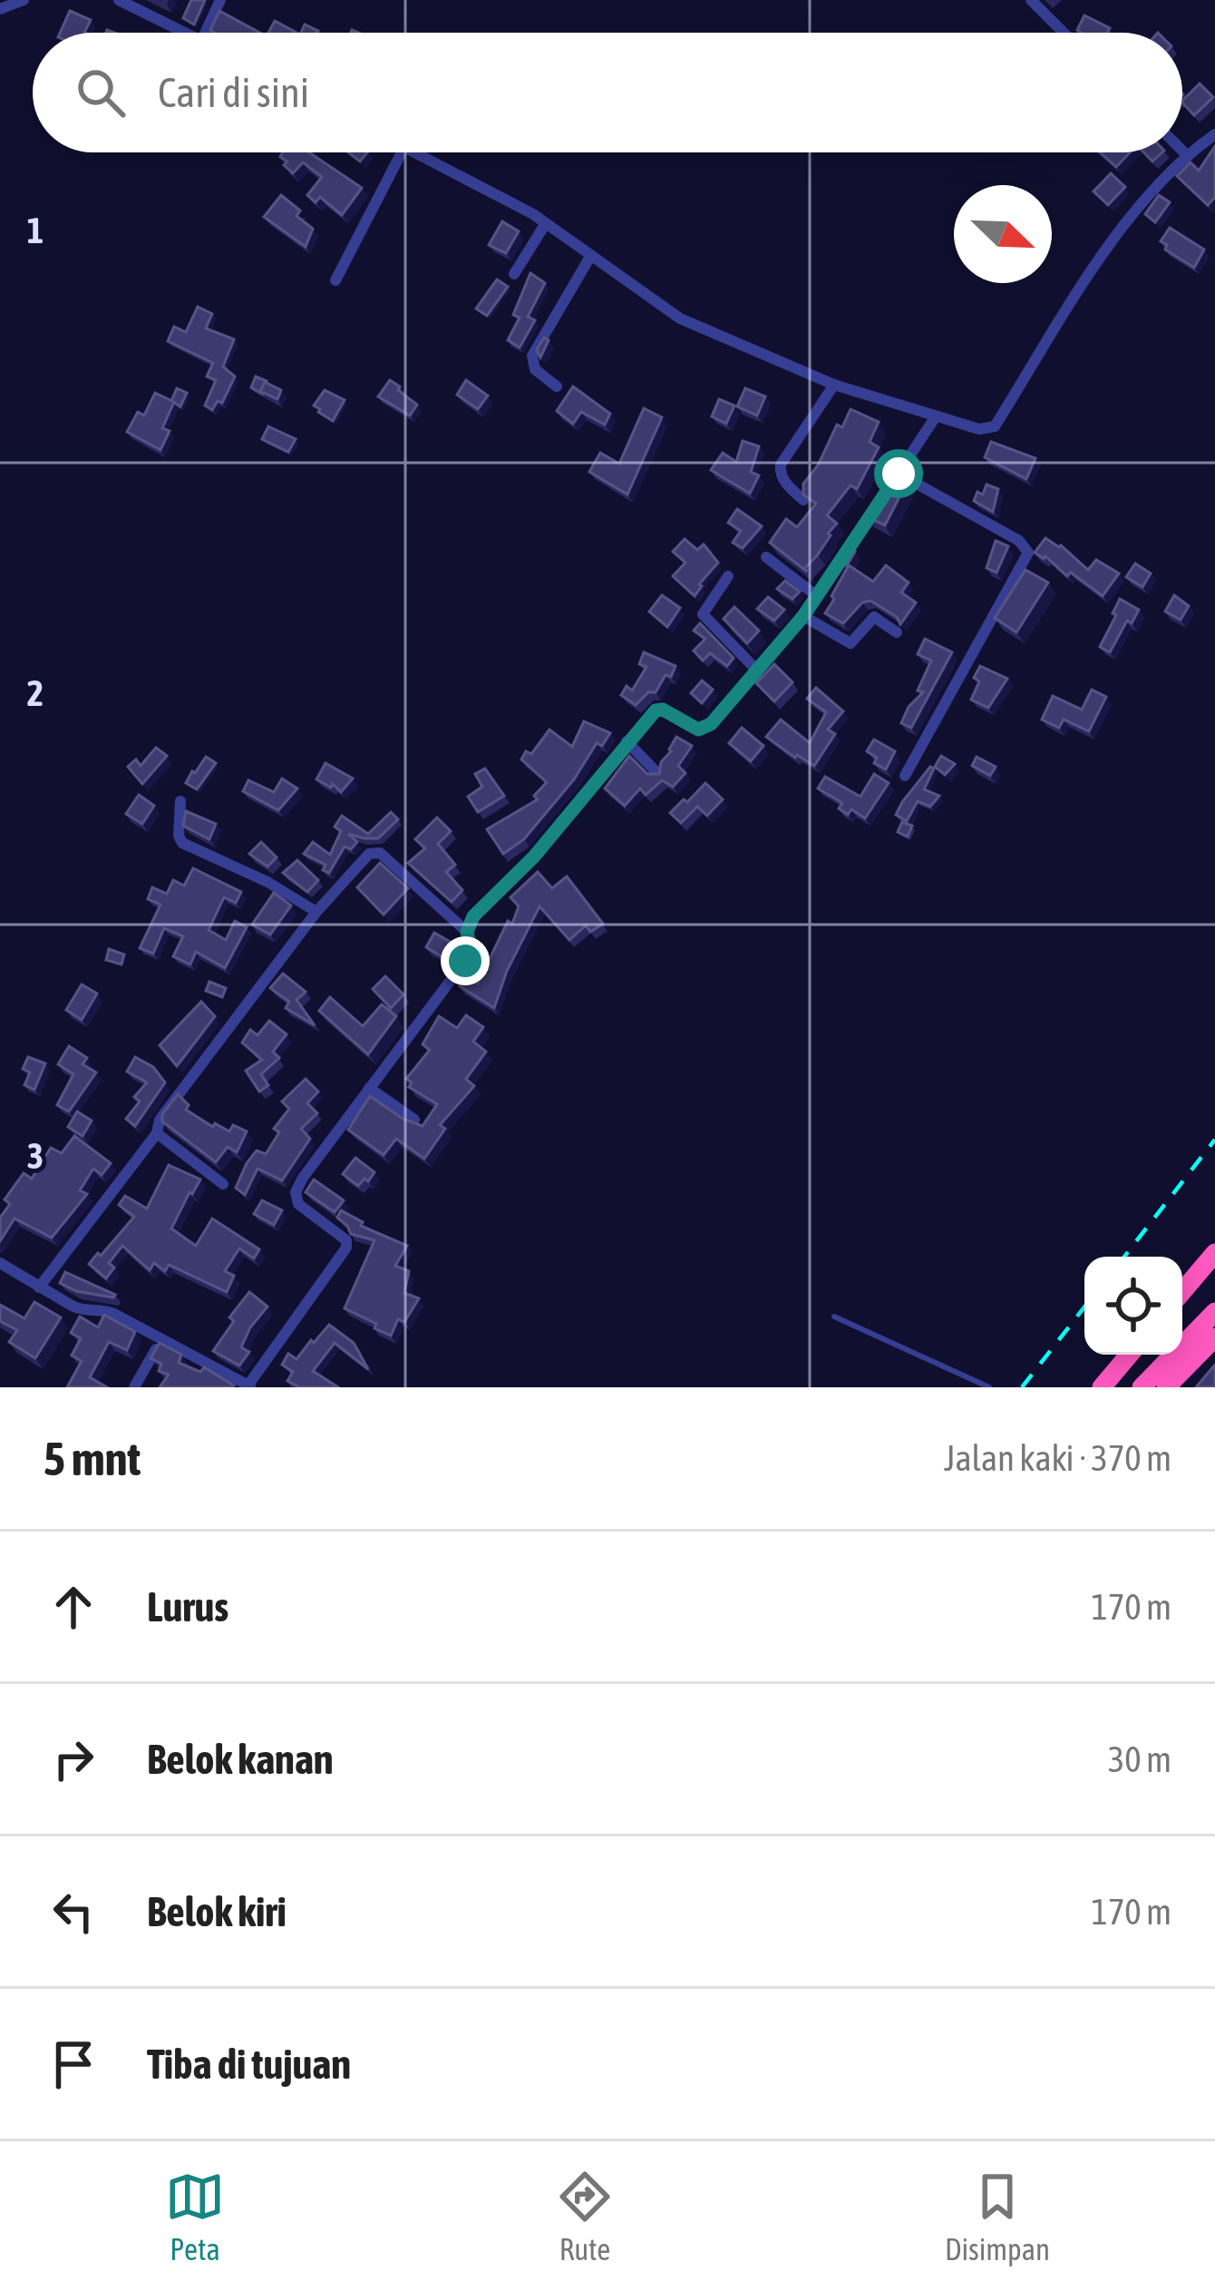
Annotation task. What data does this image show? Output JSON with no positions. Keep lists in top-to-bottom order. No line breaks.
{"north":"bottom right","page":{"search":"Cari di sini","heading":["5 mnt","Jalan kaki · 370 m"],"list":[["Lurus","170 m"],["Belok kanan","30 m"],["Belok kiri","170 m"],"Tiba di tujuan"],"nav":["Peta","Rute","Disimpan"]},"grid":{"rows":["1","2","3"]}}
